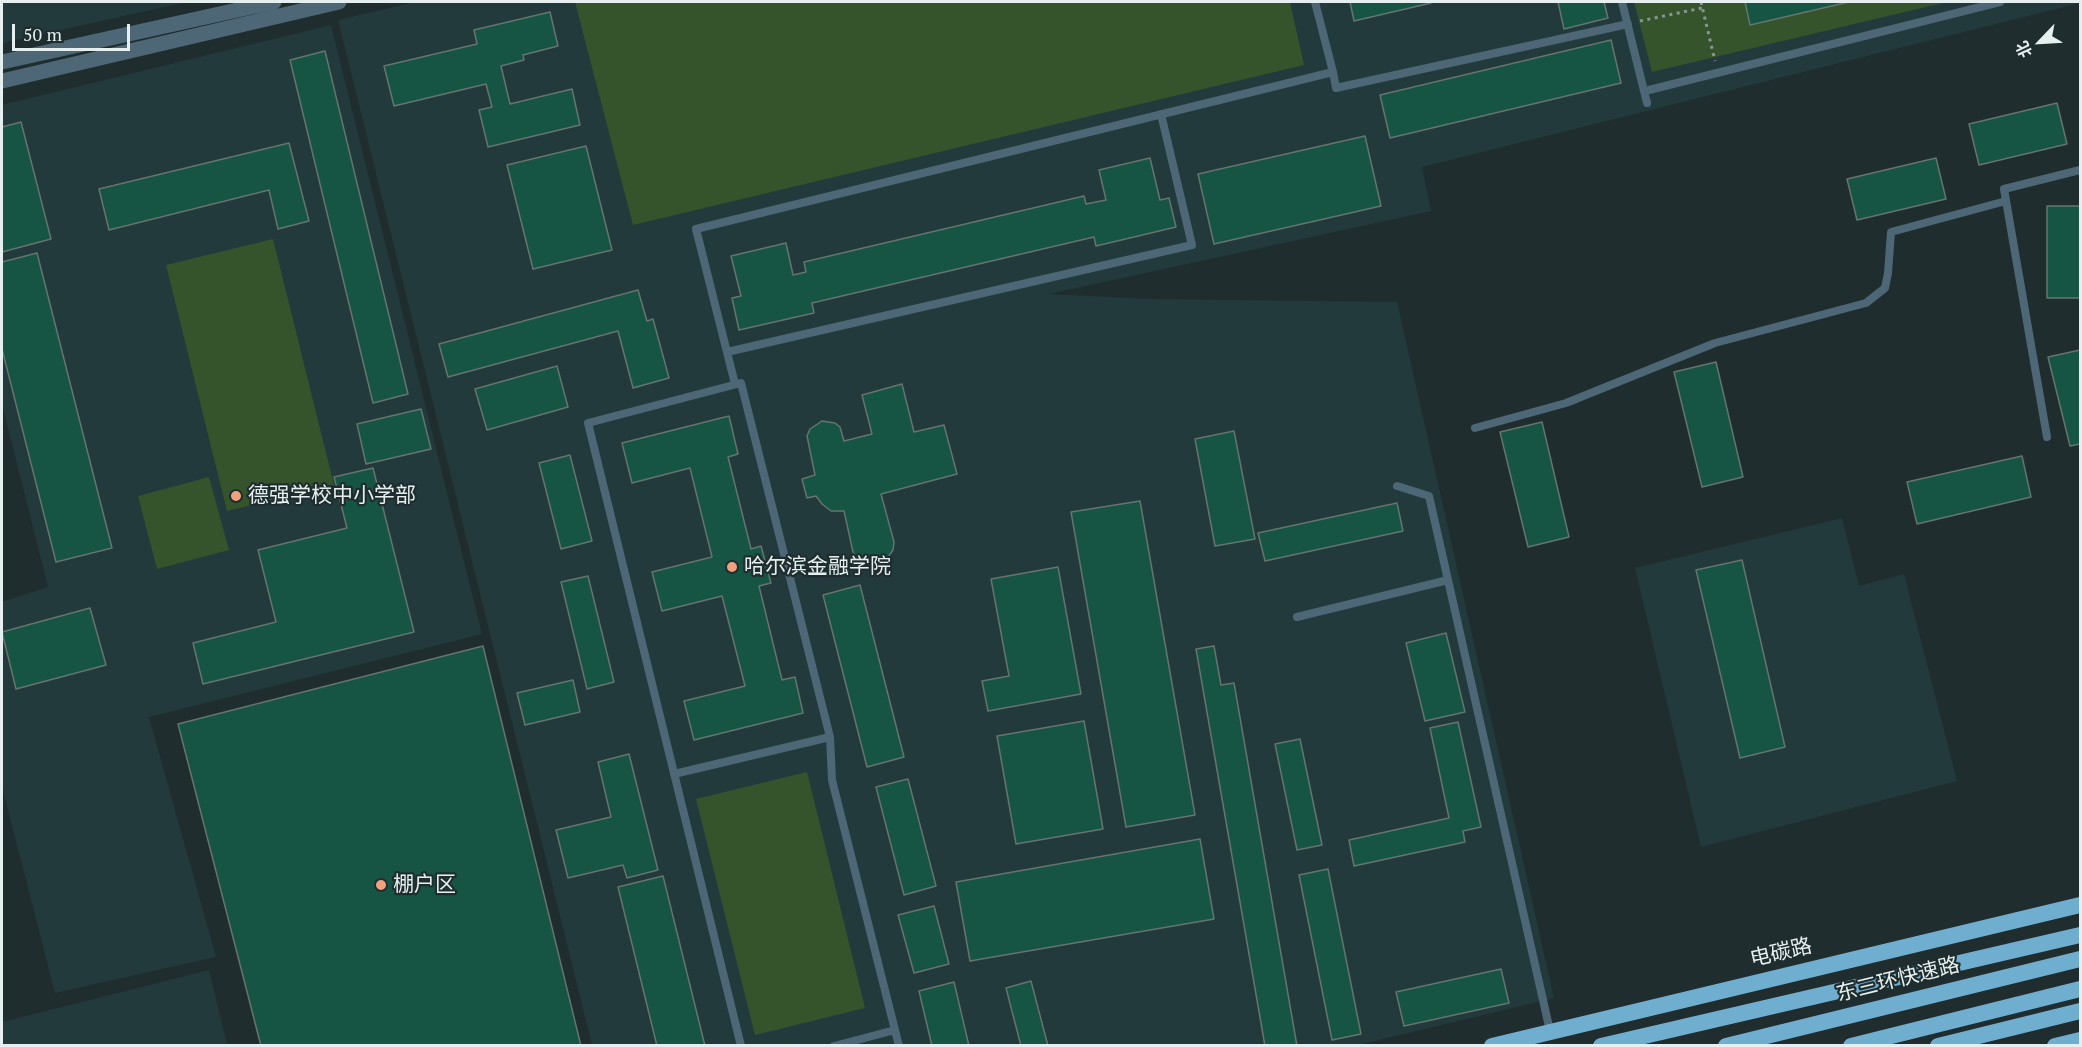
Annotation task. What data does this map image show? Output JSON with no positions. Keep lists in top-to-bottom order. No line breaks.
{"streets":{"highway":["电碳路","东三环快速路"]},"places":["德强学校中小学部","哈尔滨金融学院","棚户区"],"scale_bar":"50 m","north":"bottom left"}
